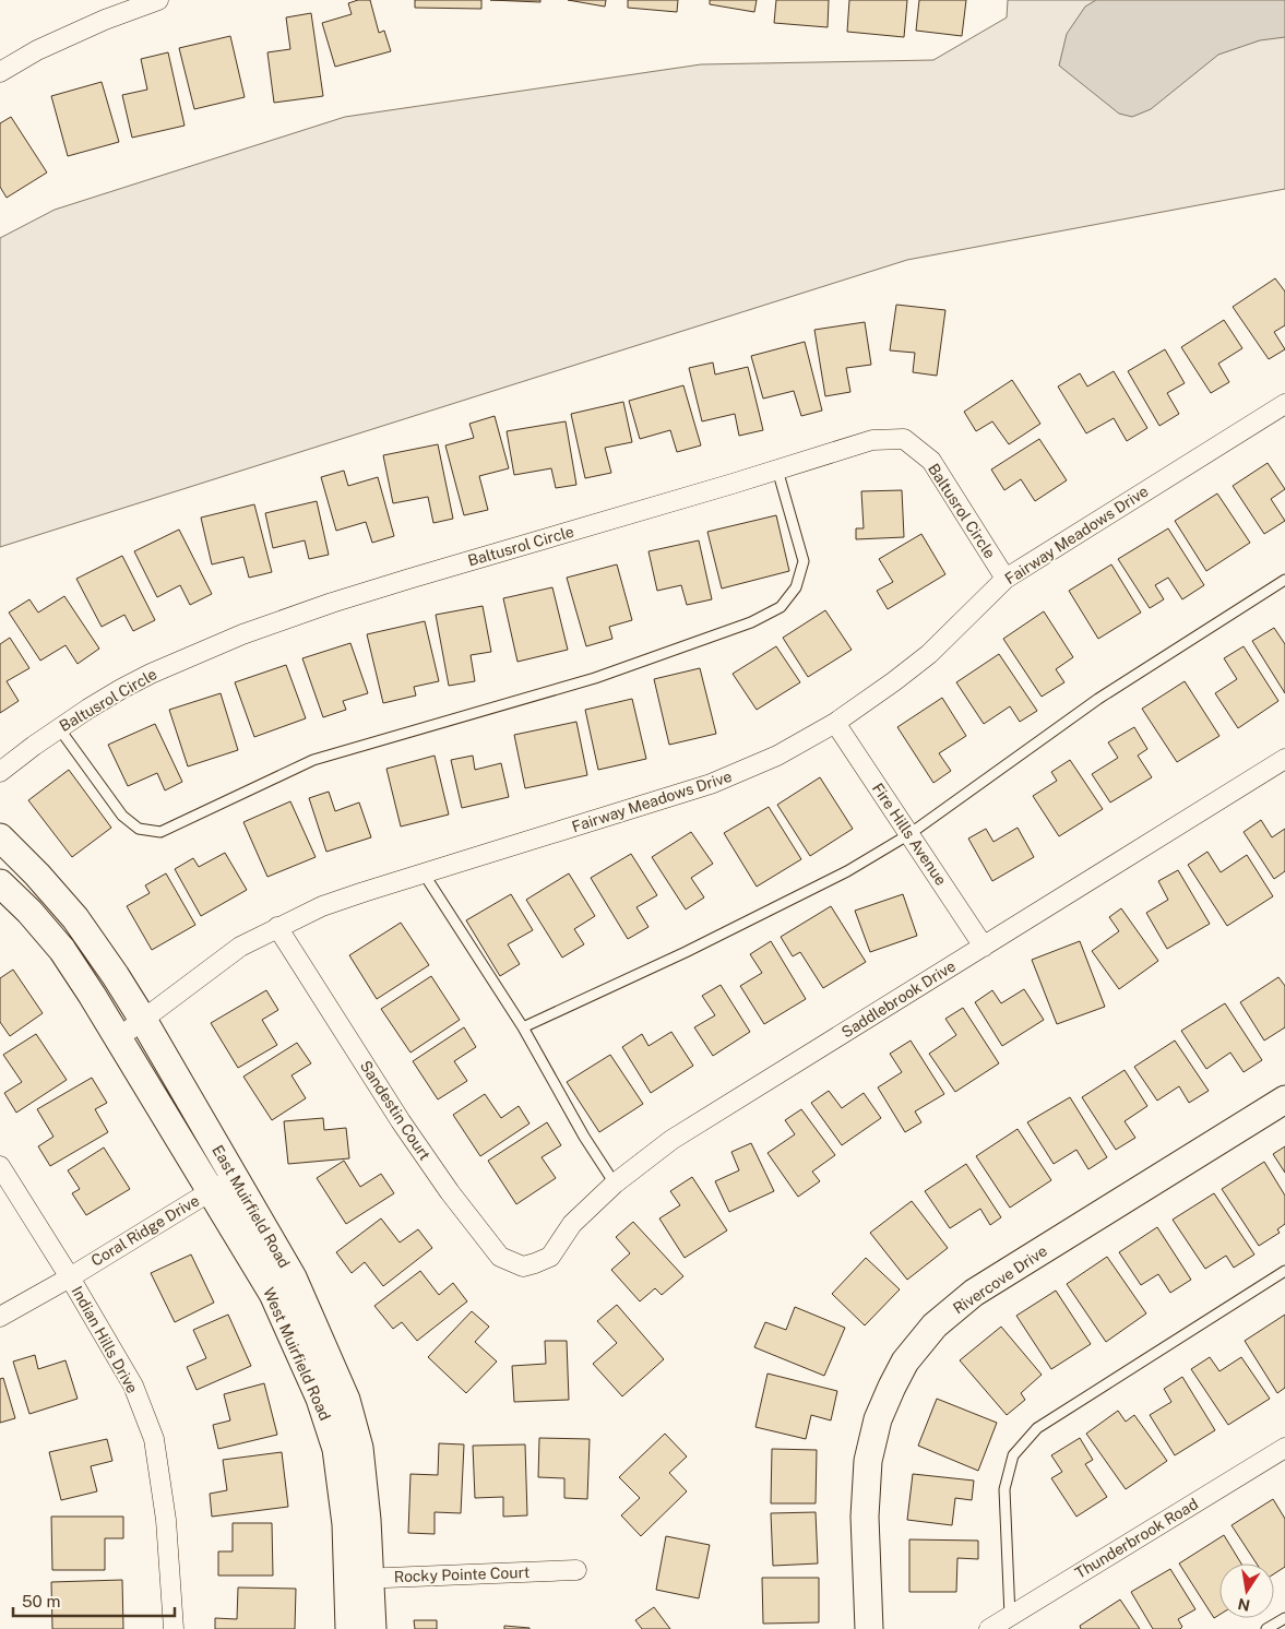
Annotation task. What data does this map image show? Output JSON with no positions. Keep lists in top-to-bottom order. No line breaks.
{"streets":{"street":["Baltusrol Circle","Fairway Meadows Drive","Fire Hills Avenue","Saddlebrook Drive","Sandestin Court","East Muirfield Road","Coral Ridge Drive","Rivercove Drive","Indian Hills Drive","West Muirfield Road","Thunderbrook Road","Rocky Pointe Court"]},"crossings":[["Baltusrol Circle","Fairway Meadows Drive"],["Fairway Meadows Drive","Fire Hills Avenue"],["Fairway Meadows Drive","Sandestin Court"],["Fairway Meadows Drive","East Muirfield Road"],["Fire Hills Avenue","Saddlebrook Drive"],["Saddlebrook Drive","Sandestin Court"],["East Muirfield Road","Coral Ridge Drive"],["East Muirfield Road","West Muirfield Road"],["East Muirfield Road","Rocky Pointe Court"],["Coral Ridge Drive","Indian Hills Drive"],["Coral Ridge Drive","West Muirfield Road"],["West Muirfield Road","Rocky Pointe Court"]],"scale_bar":"50 m","north":"bottom"}
